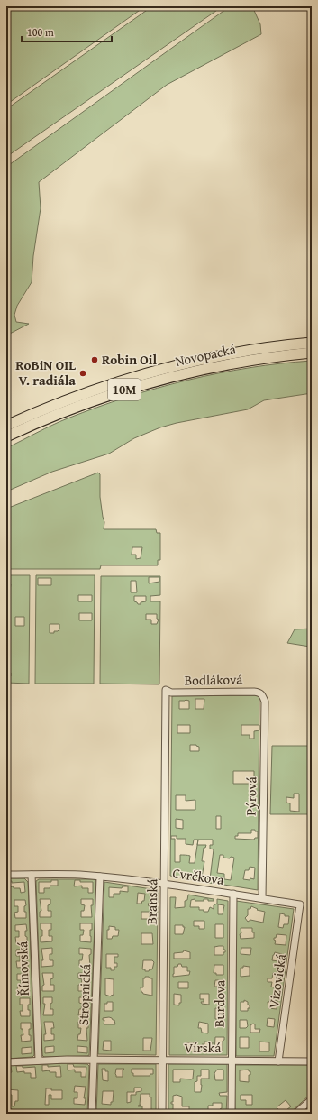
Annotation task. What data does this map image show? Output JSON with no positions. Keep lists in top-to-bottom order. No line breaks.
{"streets":{"highway":["Novopacká","10M"],"street":["Bodláková","Pýrová","Cvrčkova","Branská","Římovská","Vizovická","Stropnická","Burdova","Vírská"]},"crossings":[["Bodláková","Pýrová"],["Bodláková","Branská"],["Pýrová","Cvrčkova"],["Cvrčkova","Branská"],["Cvrčkova","Římovská"],["Cvrčkova","Vizovická"],["Cvrčkova","Stropnická"],["Cvrčkova","Burdova"],["Branská","Vírská"],["Římovská","Vírská"],["Vizovická","Vírská"],["Stropnická","Vírská"],["Burdova","Vírská"]],"places":["Robin Oil","RoBiN OIL V. radiála"],"scale_bar":"100 m"}
